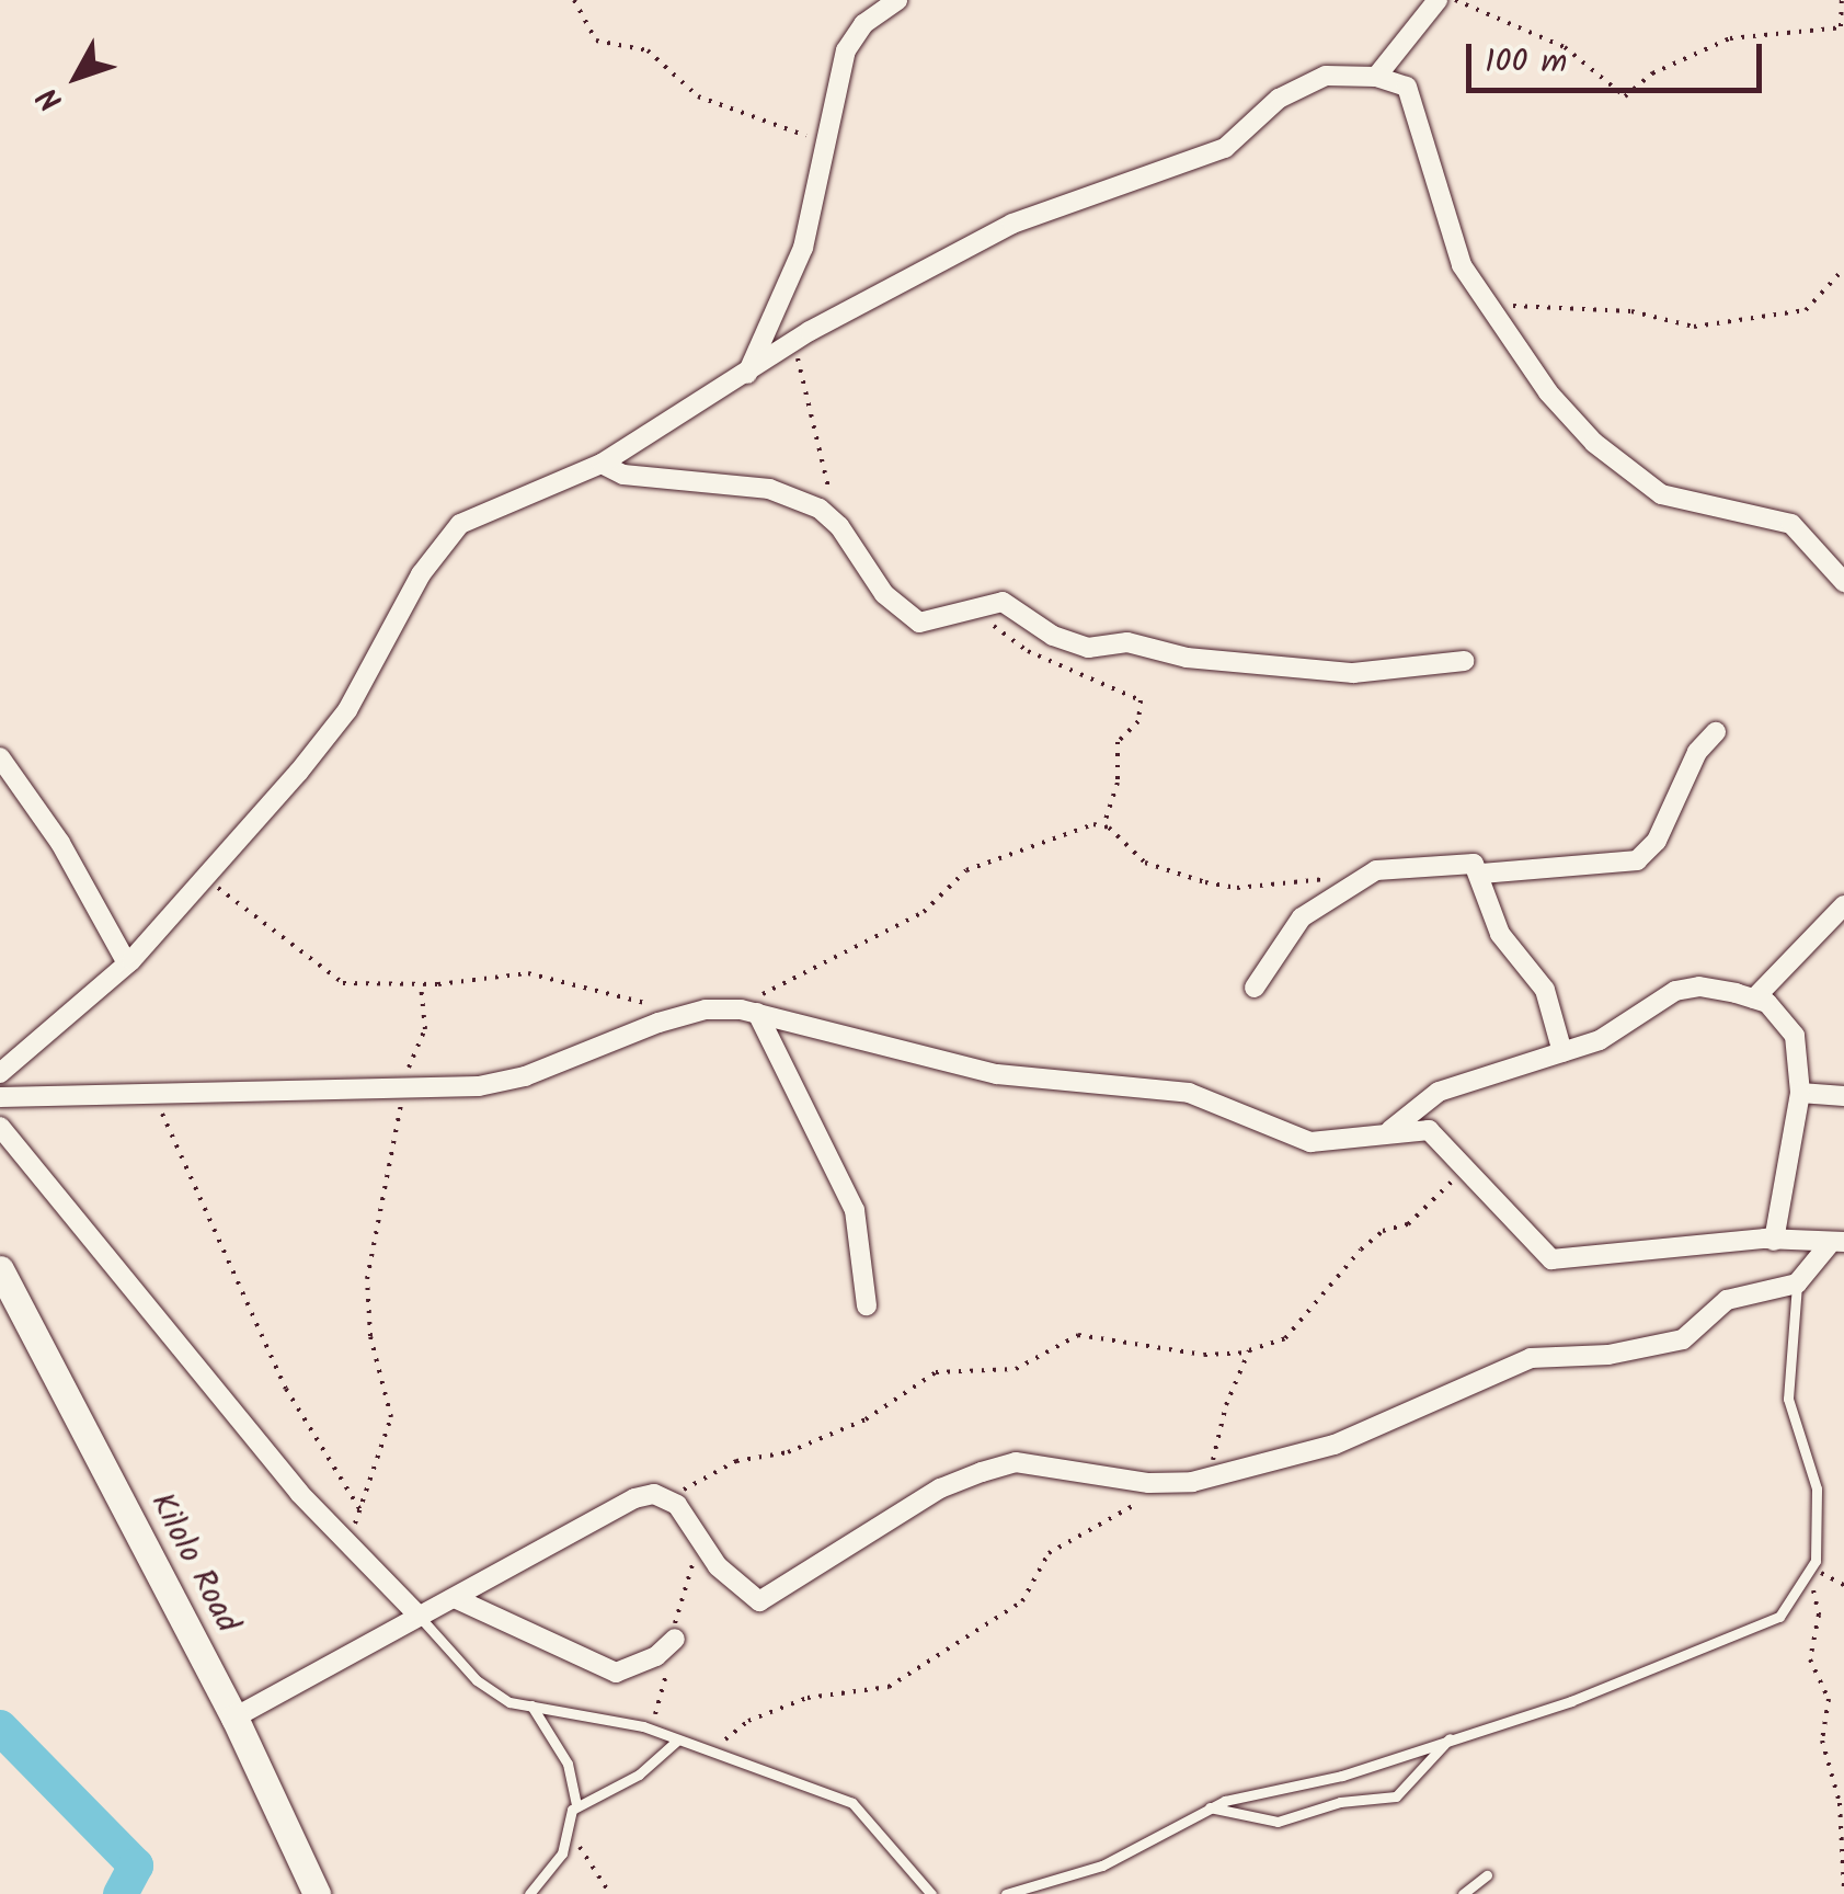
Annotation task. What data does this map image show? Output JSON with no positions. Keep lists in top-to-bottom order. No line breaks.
{"streets":{"main road":["Kilolo Road"]},"scale_bar":"100 m","north":"bottom left"}
